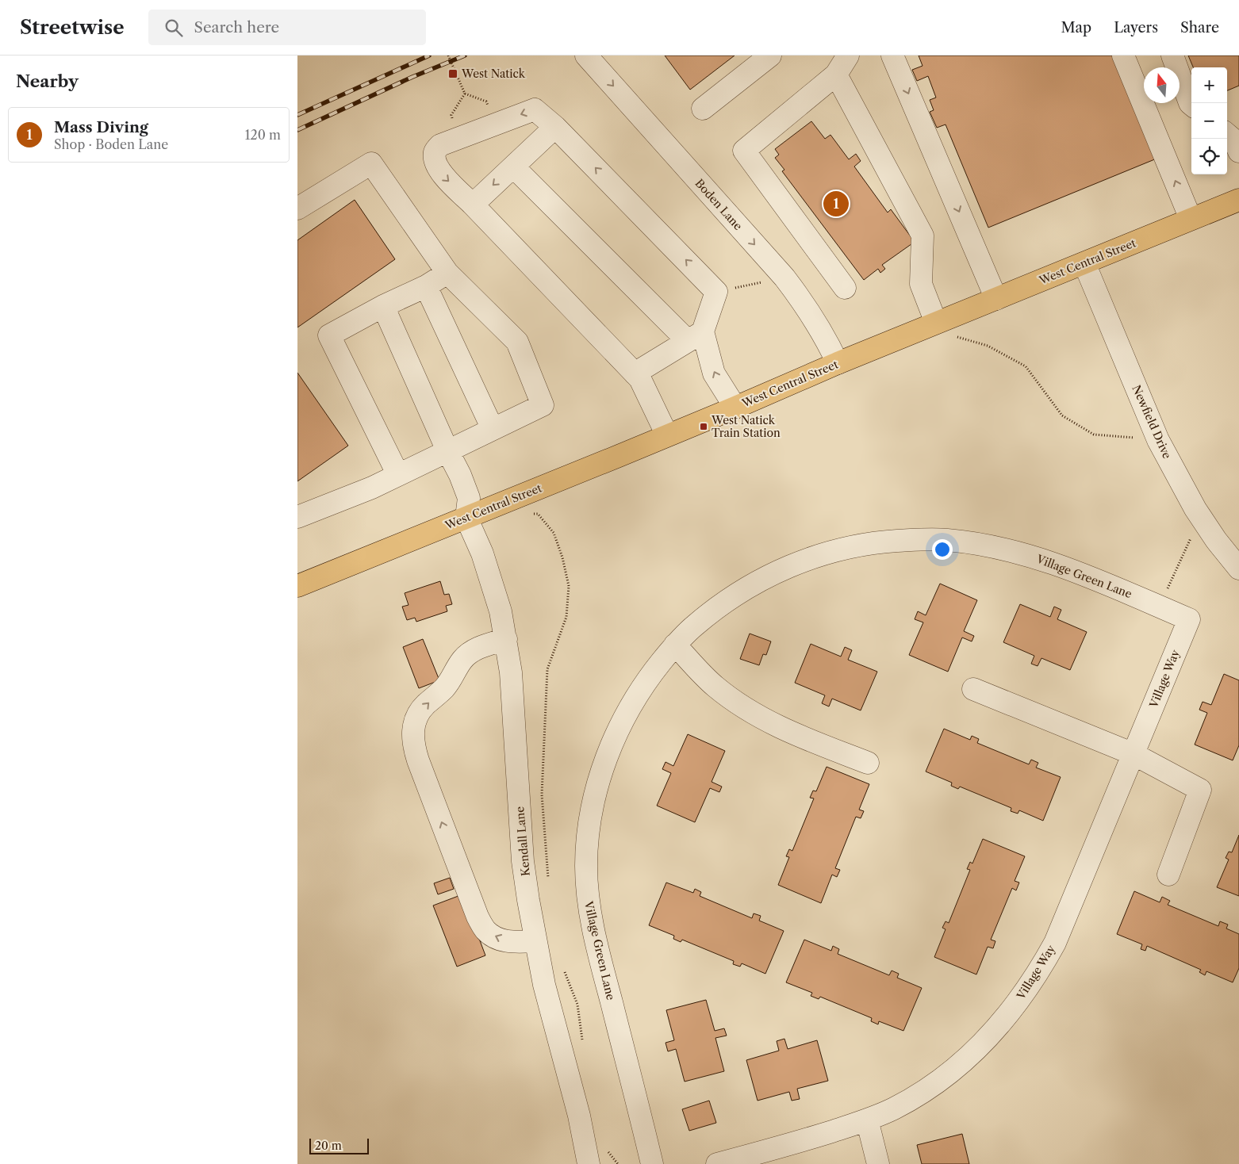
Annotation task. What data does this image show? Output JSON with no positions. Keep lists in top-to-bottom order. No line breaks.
{"streets":{"main road":["West Central Street"],"street":["Boden Lane","Newfield Drive","Village Green Lane","Village Way","Kendall Lane"]},"crossings":[["Boden Lane","West Central Street"],["West Central Street","Newfield Drive"],["West Central Street","Kendall Lane"],["Village Green Lane","Village Way"]],"places":{"transit":["West Natick","West Natick Train Station"]},"scale_bar":"20 m","north":"top","page":{"header":"Streetwise","search":"Search here","nav":["Map","Layers","Share"],"heading":"Nearby","map_buttons":["+","−"],"list":[{"mark":"1","name":"Mass Diving","note":"Shop · Boden Lane","value":"120 m"}],"pins":"1","scale":"20 m"}}
